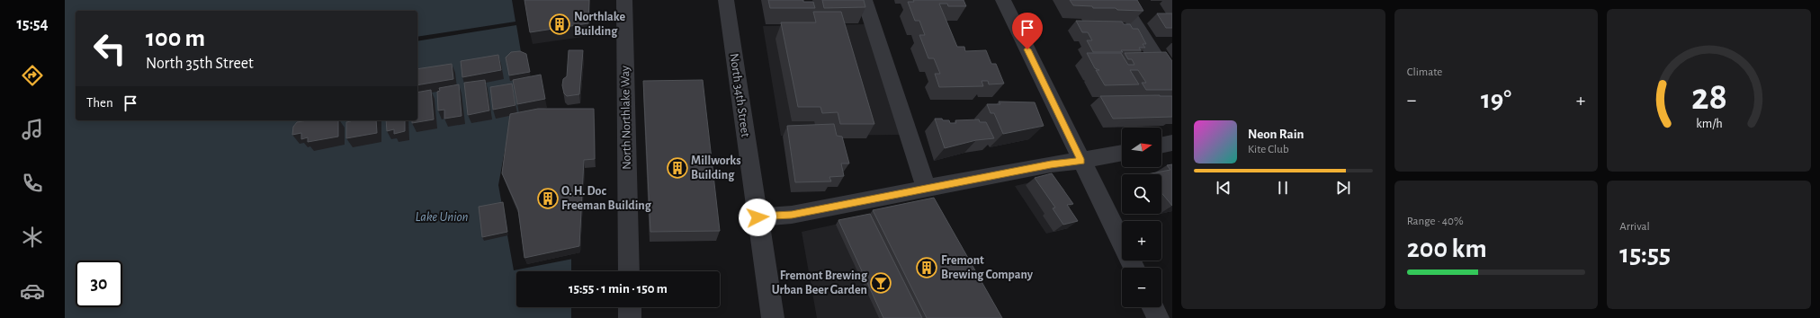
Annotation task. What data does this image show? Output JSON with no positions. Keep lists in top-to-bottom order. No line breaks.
{"streets":{"street":["North 34th Street","North Northlake Way"]},"water":["Lake Union"],"places":{"building":["Northlake Building","Millworks Building","O. H. Doc Freeman Building","Fremont Brewing Company"],"bar":["Fremont Brewing Urban Beer Garden"]},"north":"right","page":{"tabs":"15:54","tile":["Climate",["Range · 40%","200 km"],["Arrival","15:55"]],"turn":["100 m","North 35th Street"],"heat":["−","19°","+"],"then":"Then","song":["Neon Rain","Kite Club"],"map_buttons":["+","−"],"limit":"30","trip":"15:55 · 1 min · 150 m","gauge":["28","km/h"]}}
